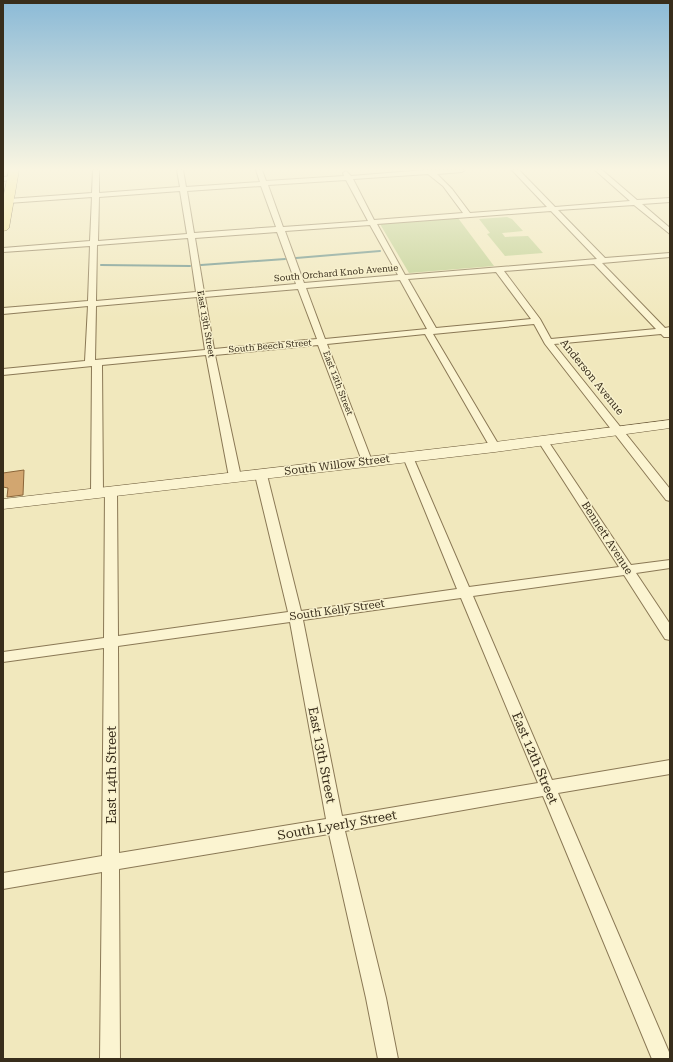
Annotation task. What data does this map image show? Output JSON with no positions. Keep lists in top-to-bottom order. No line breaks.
{"streets":{"main road":["South Willow Street"],"street":["South Orchard Knob Avenue","East 13th Street","South Beech Street","Anderson Avenue","East 12th Street","Bennett Avenue","South Kelly Street","East 14th Street","South Lyerly Street"]},"crossings":[["South Orchard Knob Avenue","East 13th Street"],["South Orchard Knob Avenue","Anderson Avenue"],["South Orchard Knob Avenue","East 12th Street"],["South Orchard Knob Avenue","East 14th Street"],["East 13th Street","South Beech Street"],["East 13th Street","South Willow Street"],["East 13th Street","South Kelly Street"],["East 13th Street","South Lyerly Street"],["South Beech Street","Anderson Avenue"],["South Beech Street","East 12th Street"],["South Beech Street","East 14th Street"],["Anderson Avenue","South Willow Street"],["East 12th Street","South Willow Street"],["East 12th Street","South Kelly Street"],["East 12th Street","South Lyerly Street"],["South Willow Street","Bennett Avenue"],["South Willow Street","East 14th Street"],["Bennett Avenue","South Kelly Street"],["South Kelly Street","East 14th Street"],["East 14th Street","South Lyerly Street"]]}
